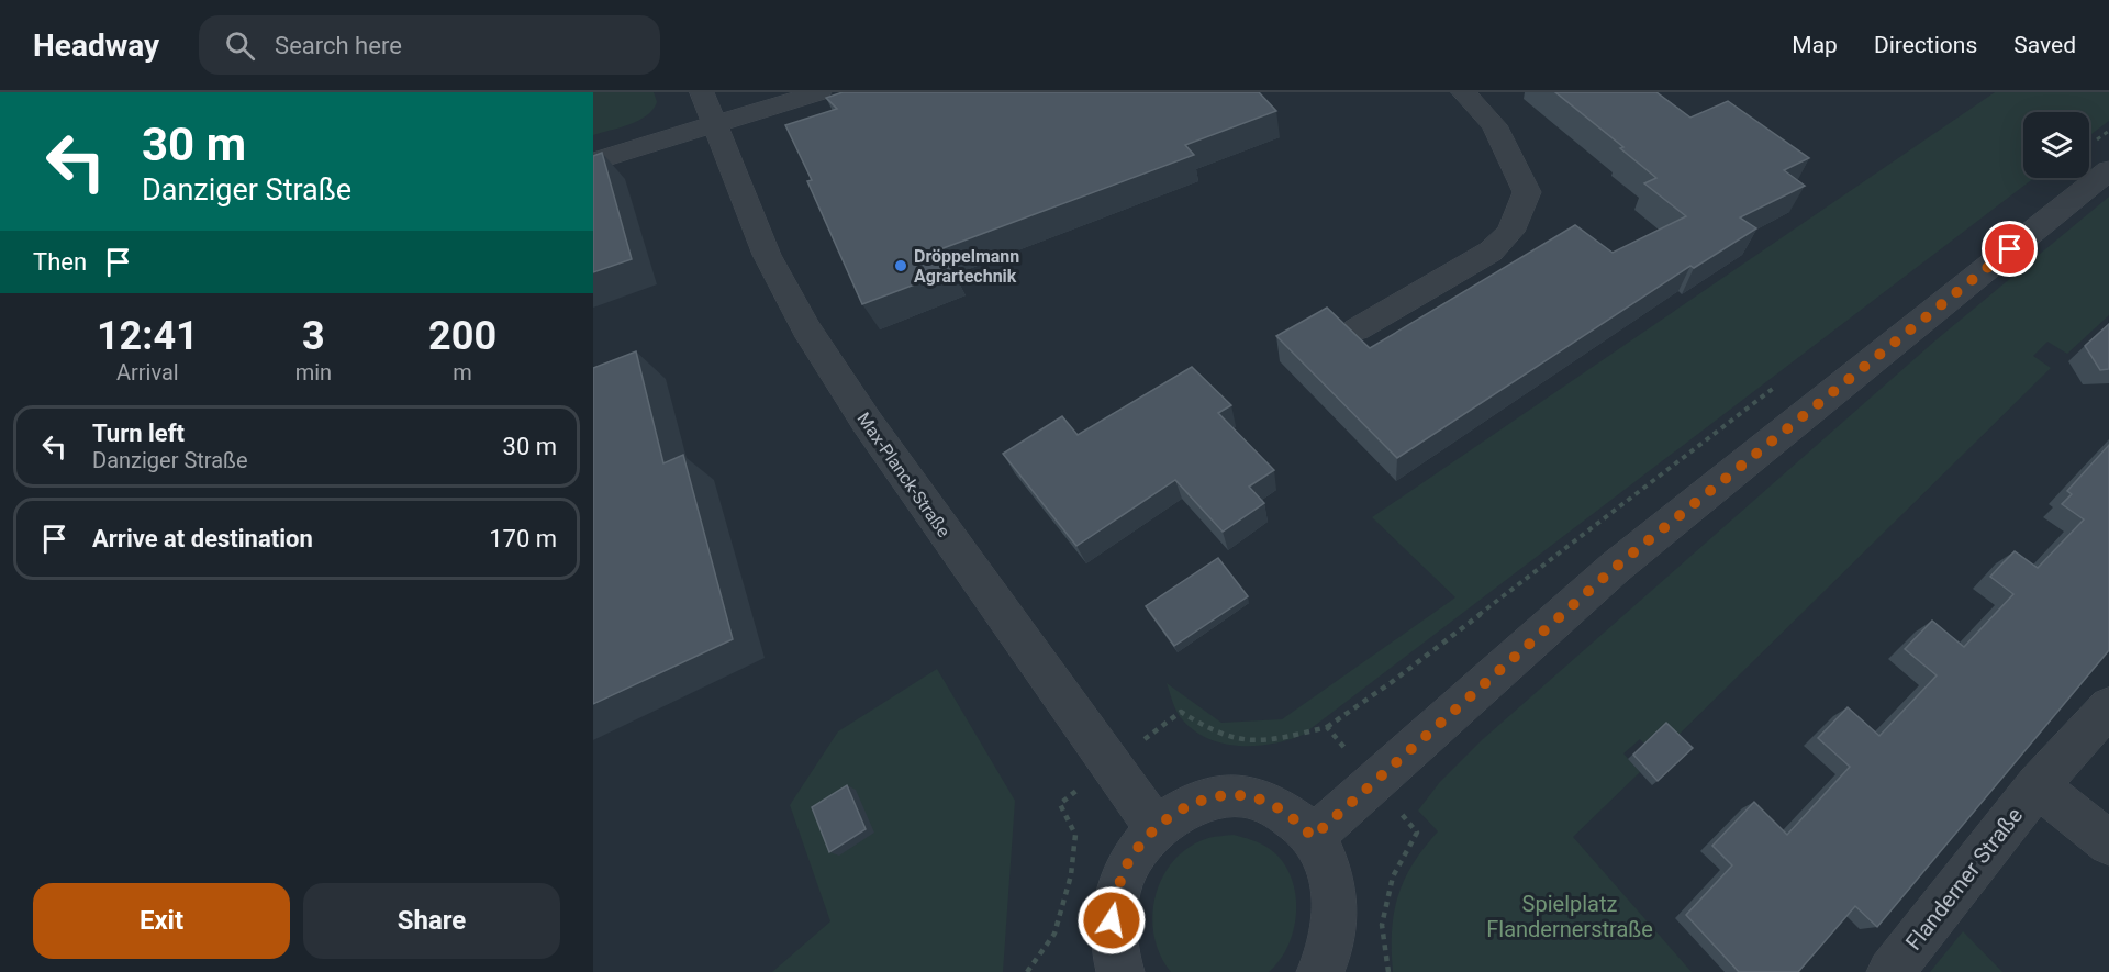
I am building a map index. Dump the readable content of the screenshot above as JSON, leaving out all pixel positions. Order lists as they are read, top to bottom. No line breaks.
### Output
{"streets":{"street":["Max-Planck-Straße","Flanderner Straße"]},"parks":["Spielplatz Flandernerstraße"],"places":["Dröppelmann Agrartechnik"],"page":{"header":"Headway","search":"Search here","nav":["Map","Directions","Saved"],"turn":["30 m","Danziger Straße"],"then":"Then","eta":["12:41","Arrival","3","min","200","m"],"list":[{"name":"Turn left","note":"Danziger Straße","value":"30 m"},{"name":"Arrive at destination","value":"170 m"}],"buttons":["Exit","Share"]}}
